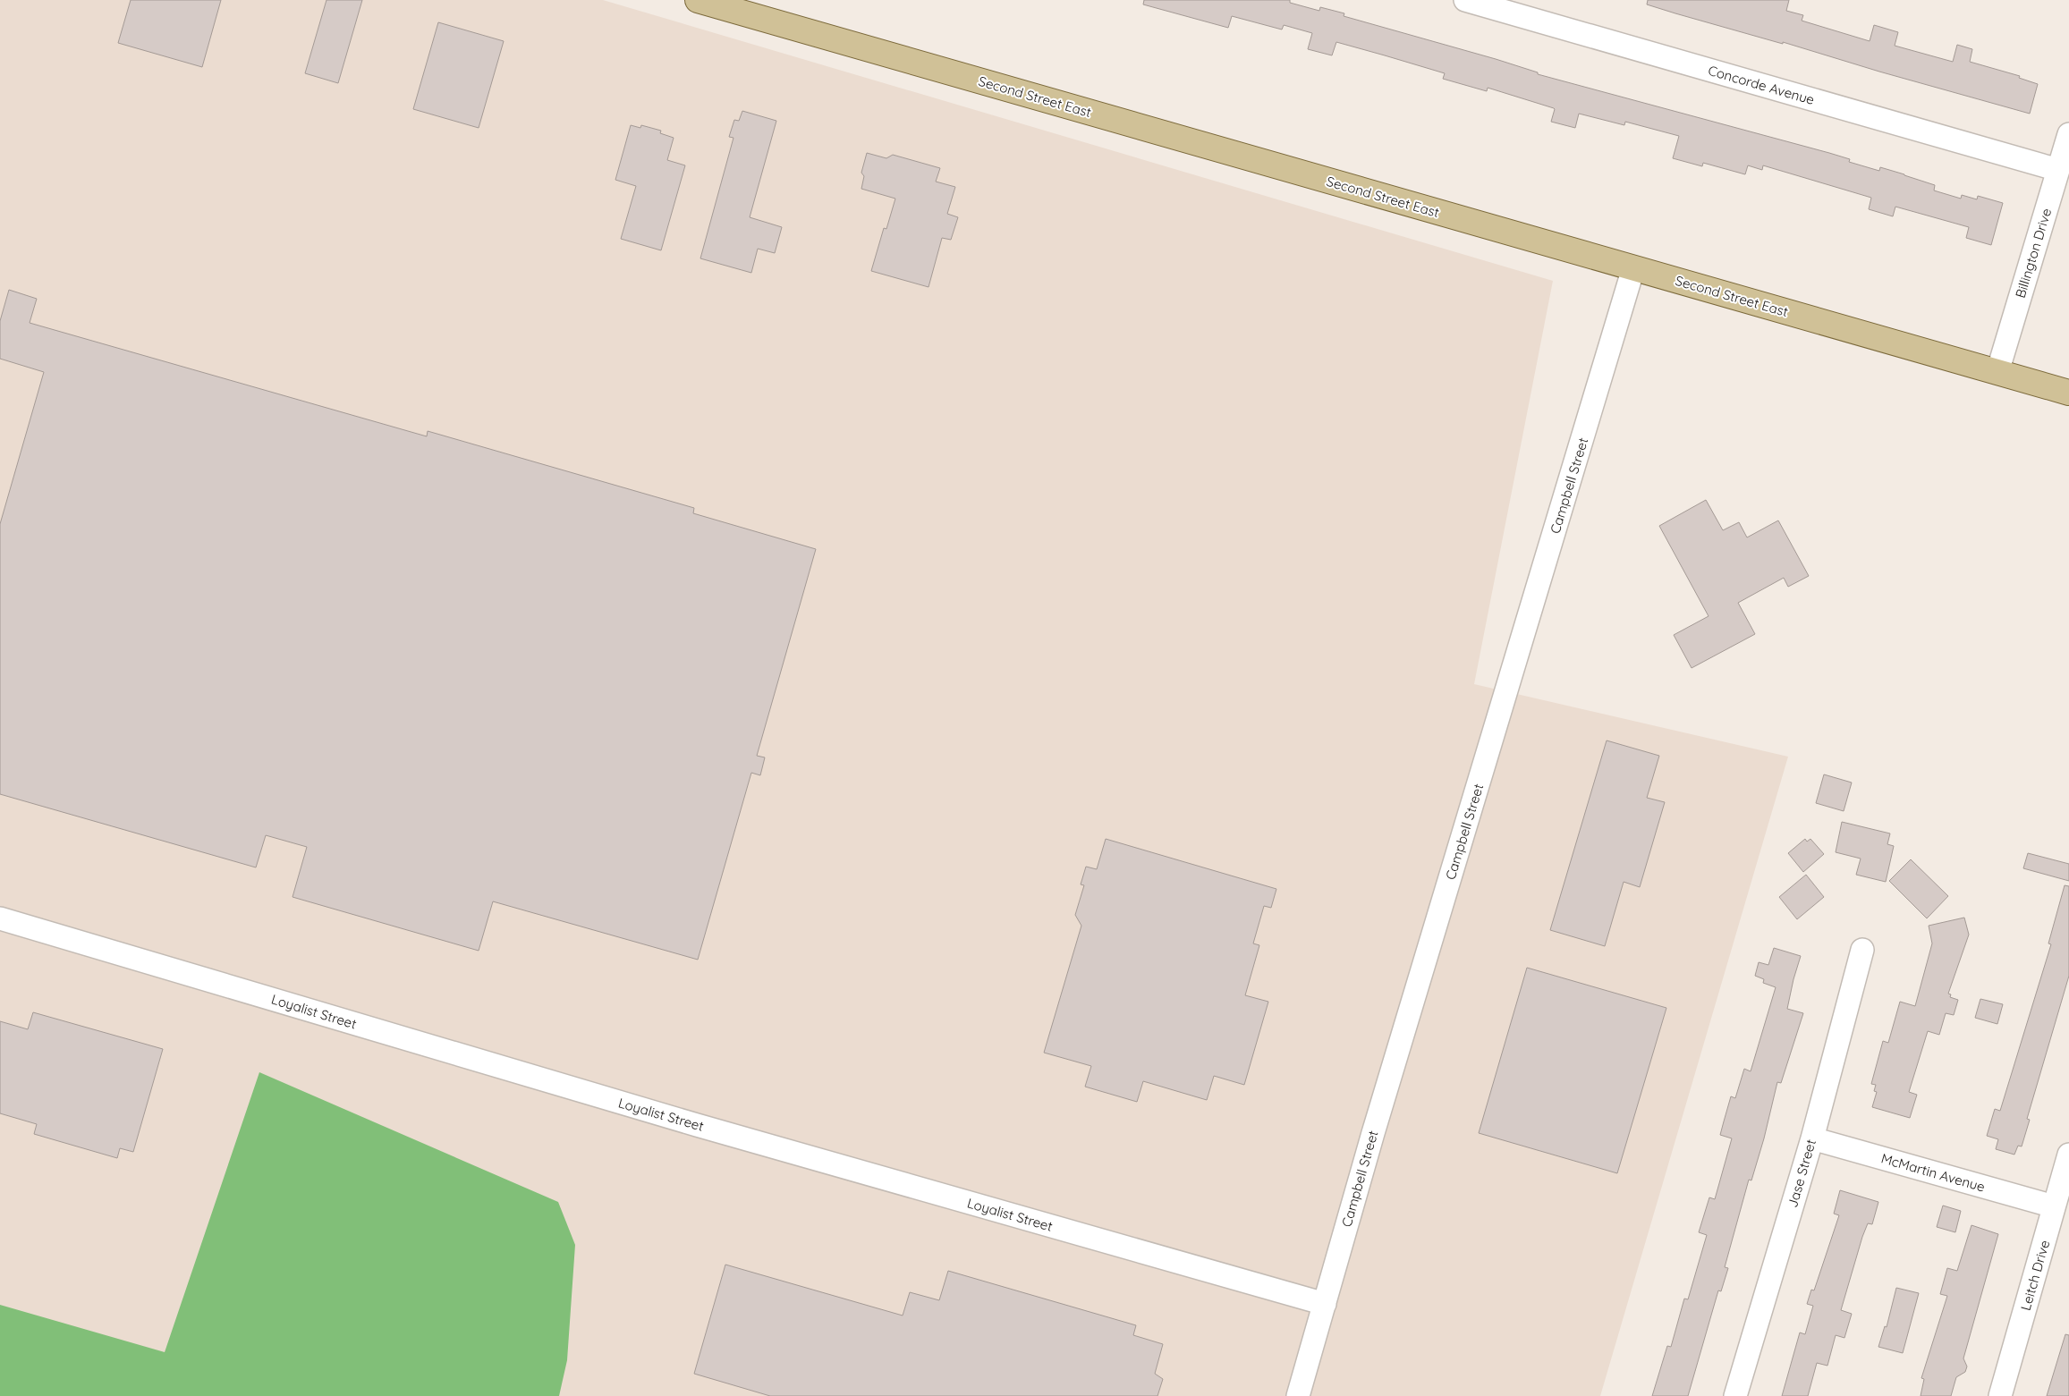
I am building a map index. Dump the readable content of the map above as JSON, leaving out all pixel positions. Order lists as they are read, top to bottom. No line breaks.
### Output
{"streets":{"main road":["Second Street East"],"street":["Concorde Avenue","Billington Drive","Campbell Street","Loyalist Street","McMartin Avenue","Jase Street","Leitch Drive"]},"crossings":[["Concorde Avenue","Billington Drive"],["Second Street East","Billington Drive"],["Second Street East","Campbell Street"],["Campbell Street","Loyalist Street"],["McMartin Avenue","Jase Street"],["McMartin Avenue","Leitch Drive"]]}
